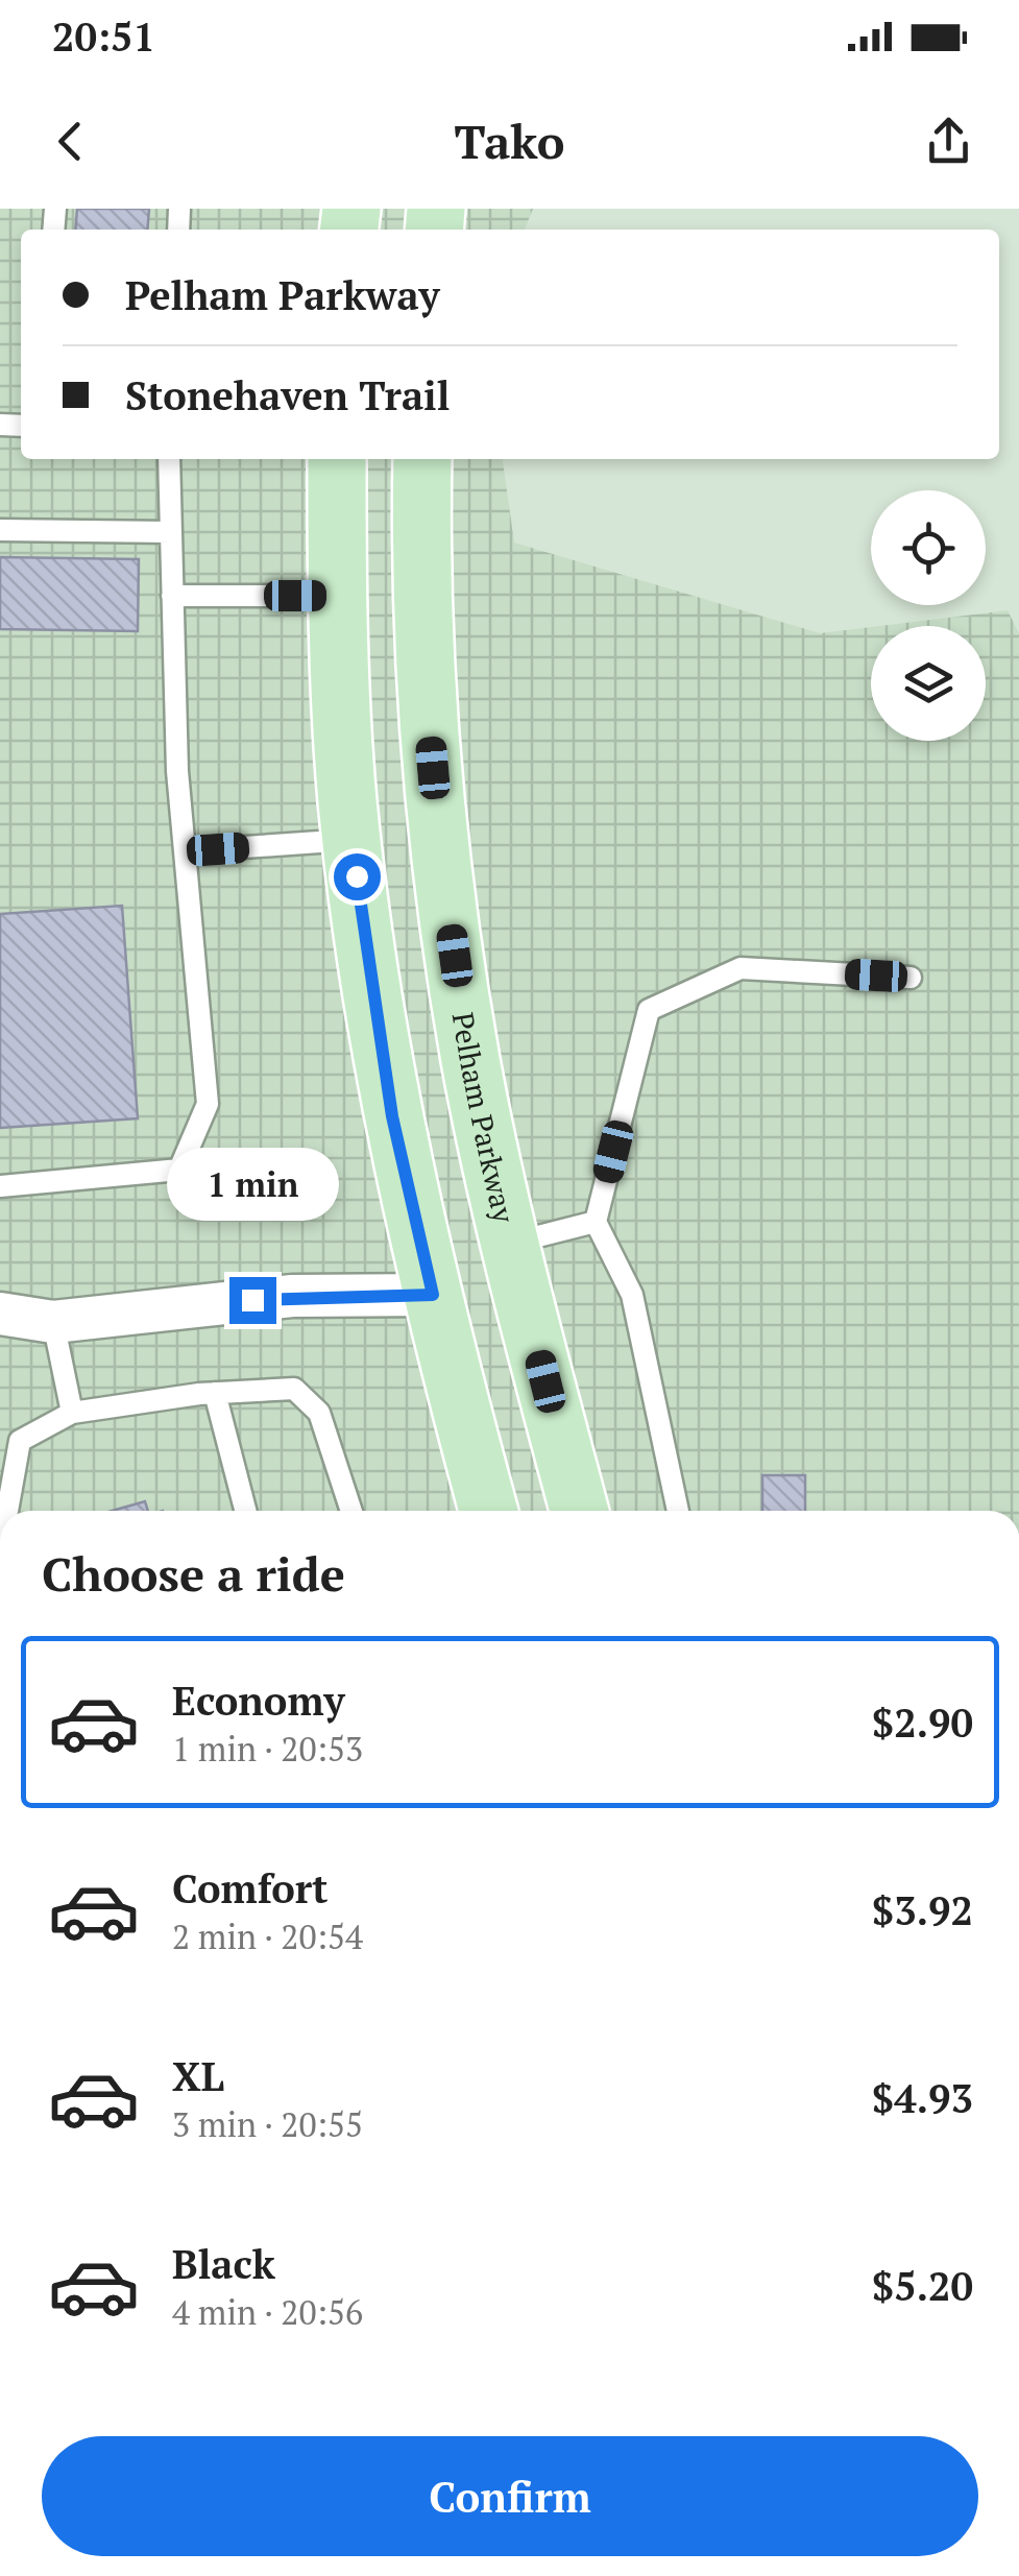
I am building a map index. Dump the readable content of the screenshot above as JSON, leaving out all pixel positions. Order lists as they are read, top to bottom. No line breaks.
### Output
{"streets":{"main road":["Pelham Parkway"]},"page":{"status":"20:51","header":"Tako","banner":["Pelham Parkway","Stonehaven Trail"],"bubble":"1 min","heading":"Choose a ride","list":[{"name":"Economy","note":"1 min · 20:53","value":"$2.90"},{"name":"Comfort","note":"2 min · 20:54","value":"$3.92"},{"name":"XL","note":"3 min · 20:55","value":"$4.93"},{"name":"Black","note":"4 min · 20:56","value":"$5.20"}],"buttons":"Confirm"}}
